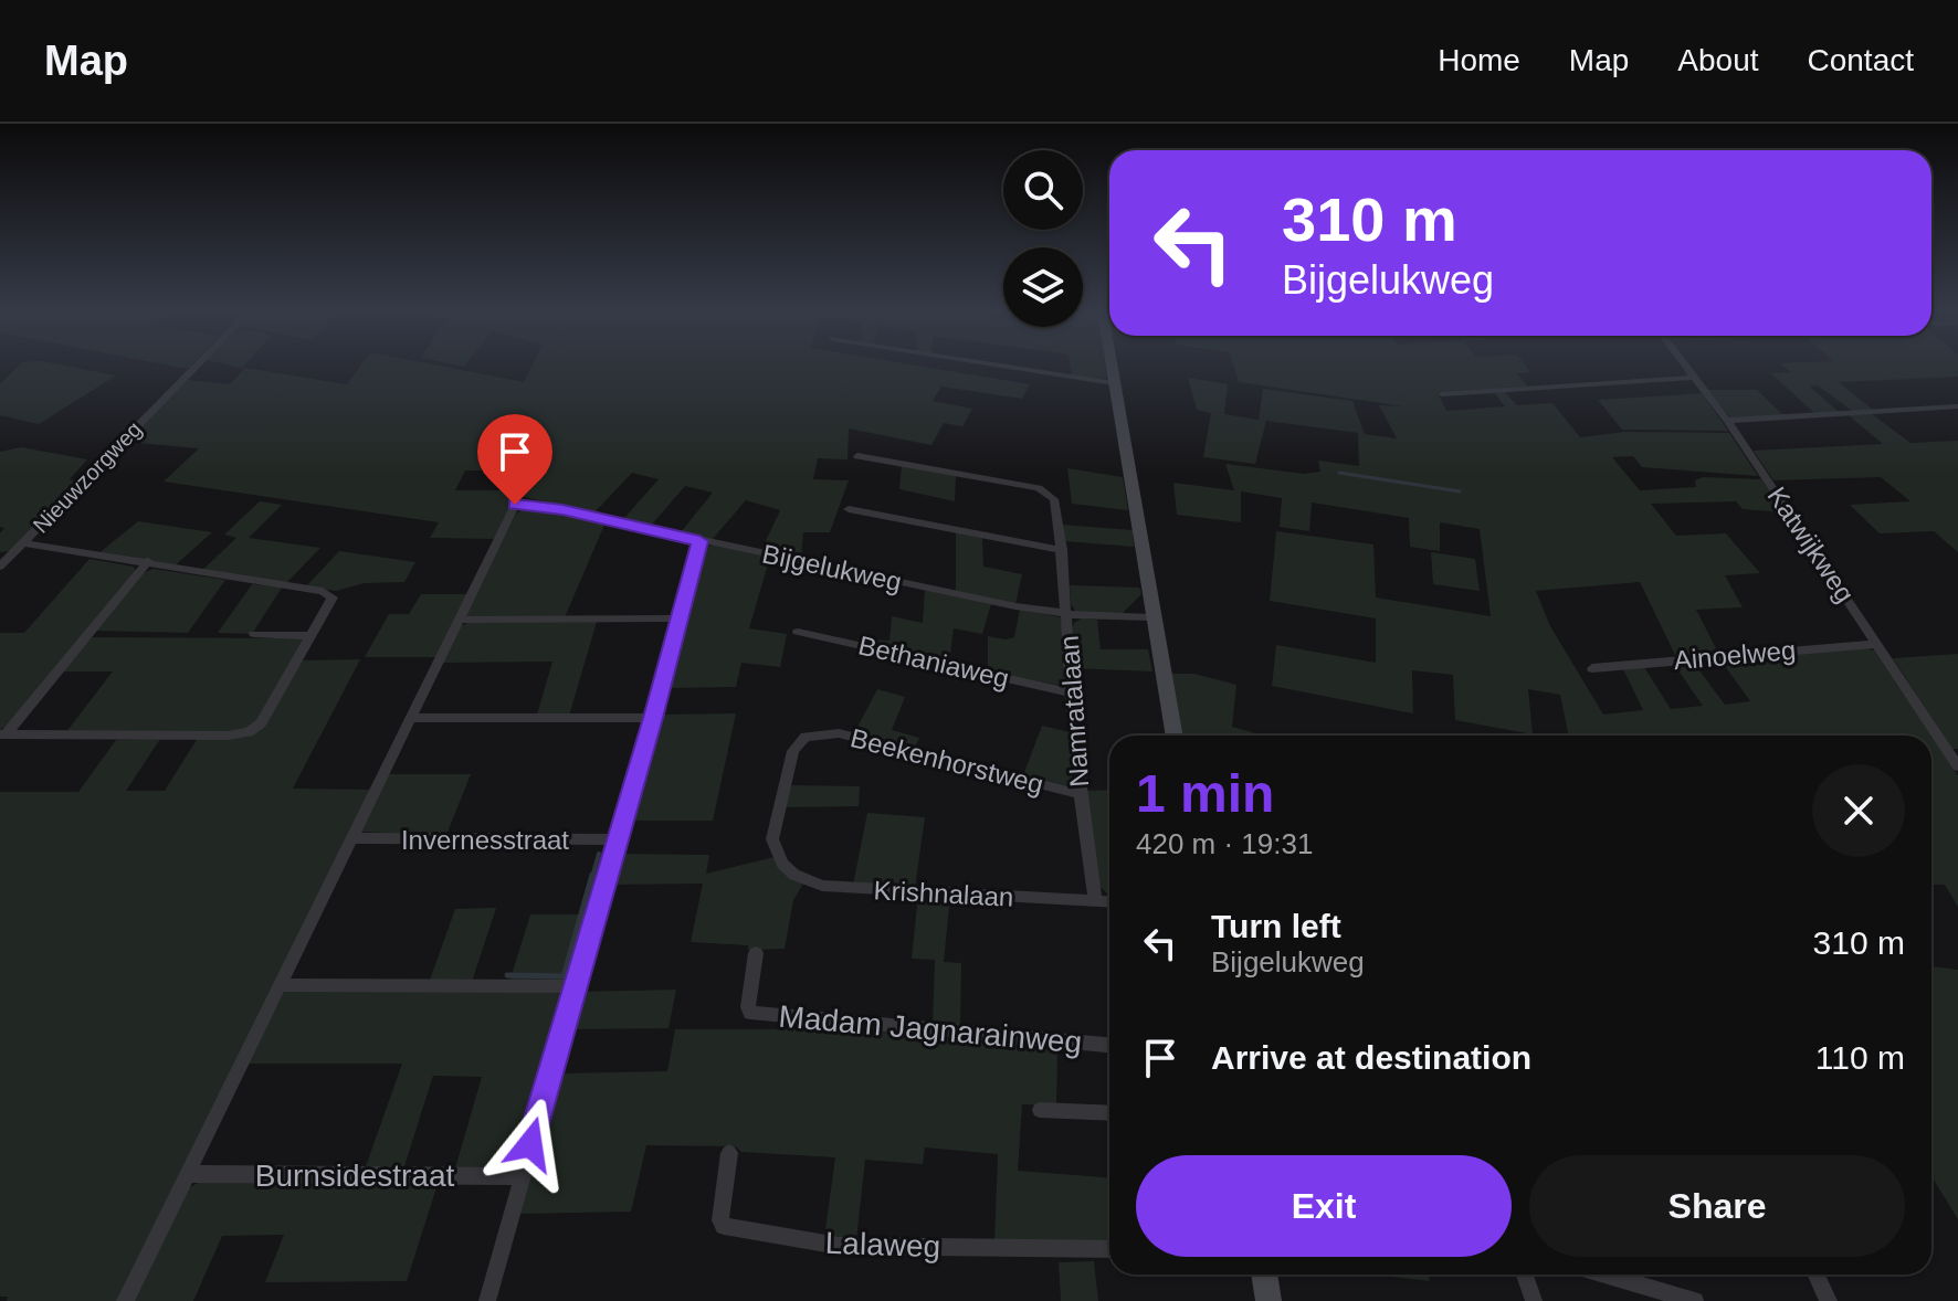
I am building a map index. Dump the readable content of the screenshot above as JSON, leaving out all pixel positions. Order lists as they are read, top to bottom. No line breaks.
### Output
{"streets":{"street":["Nieuwzorgweg","Katwijkweg","Bijgelukweg","Ainoelweg","Bethaniaweg","Namratalaan","Beekenhorstweg","Invernesstraat","Krishnalaan","Madam Jagnarainweg","Burnsidestraat","Lalaweg"]},"crossings":[["Katwijkweg","Ainoelweg"],["Bijgelukweg","Namratalaan"],["Bethaniaweg","Namratalaan"],["Namratalaan","Beekenhorstweg"],["Namratalaan","Krishnalaan"],["Beekenhorstweg","Krishnalaan"]],"page":{"header":"Map","nav":["Home","Map","About","Contact"],"turn":["310 m","Bijgelukweg"],"heading":["1 min","420 m · 19:31"],"list":[{"name":"Turn left","note":"Bijgelukweg","value":"310 m"},{"name":"Arrive at destination","value":"110 m"}],"buttons":["Exit","Share"]}}
